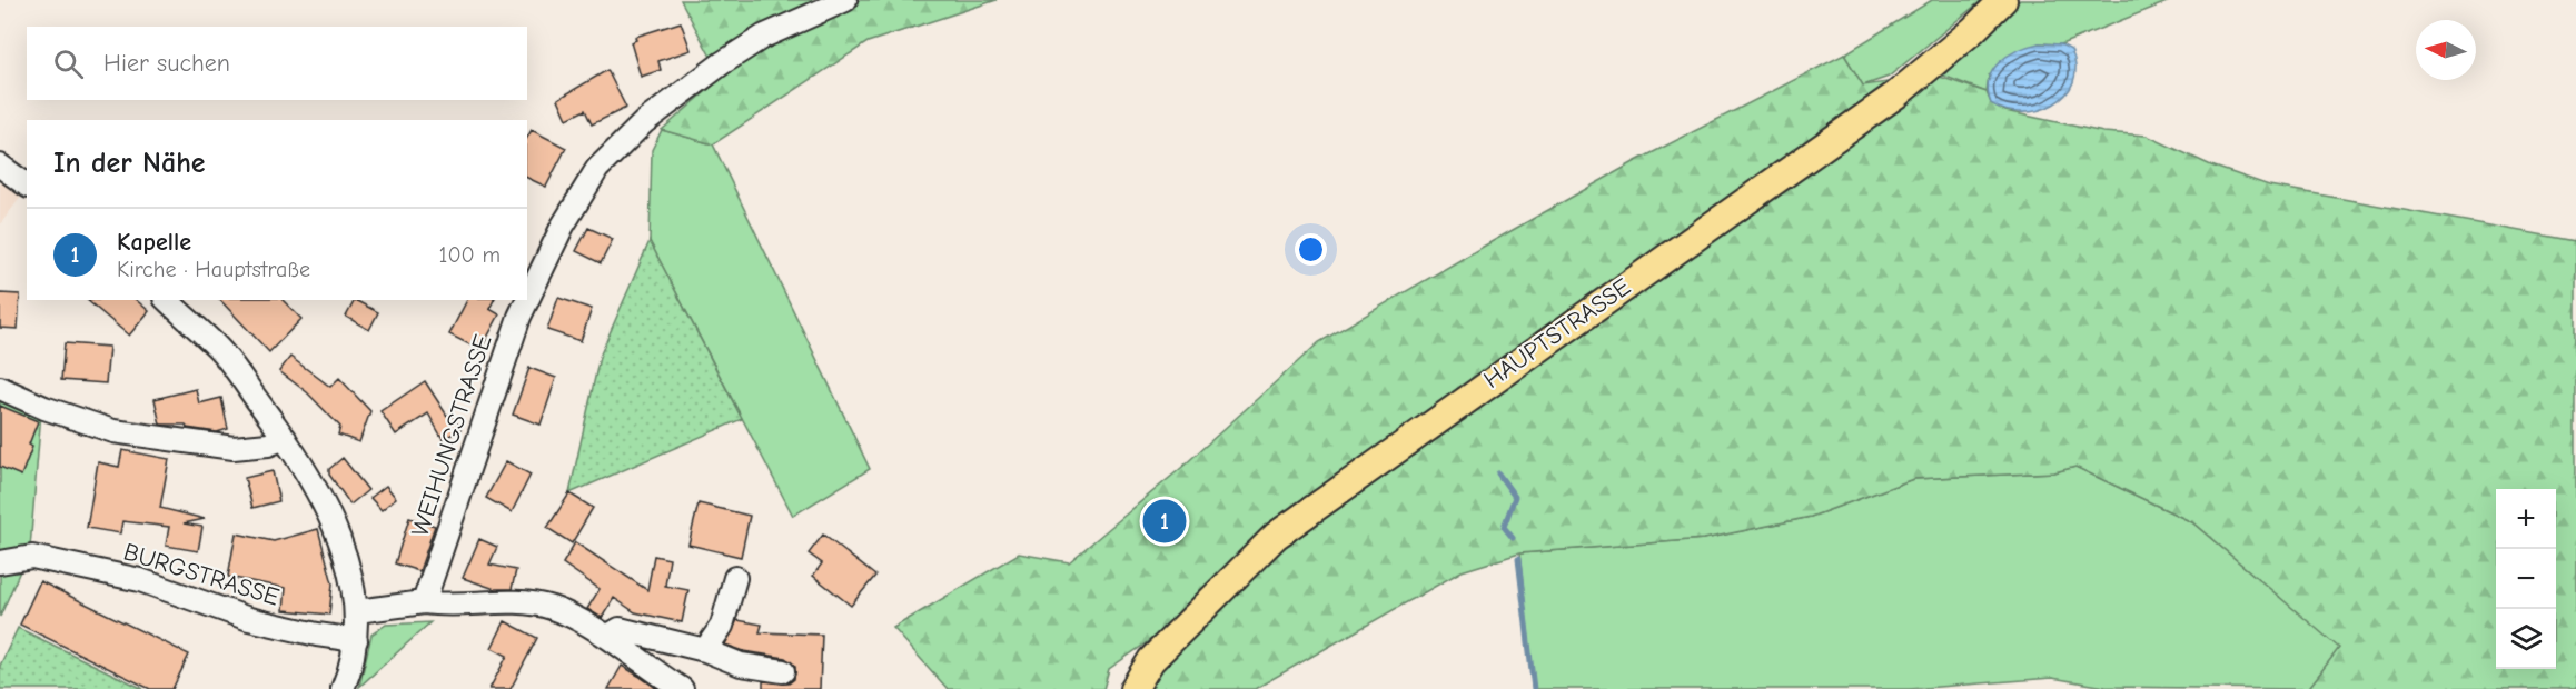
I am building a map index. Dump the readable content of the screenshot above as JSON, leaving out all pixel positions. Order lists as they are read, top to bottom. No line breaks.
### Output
{"streets":{"main road":["HAUPTSTRASSE"],"street":["WEIHUNGSTRASSE","BURGSTRASSE"]},"north":"left","page":{"search":"Hier suchen","heading":"In der Nähe","list":[{"mark":"1","name":"Kapelle","note":"Kirche · Hauptstraße","value":"100 m"}],"map_buttons":["+","−"],"pins":"1"}}
